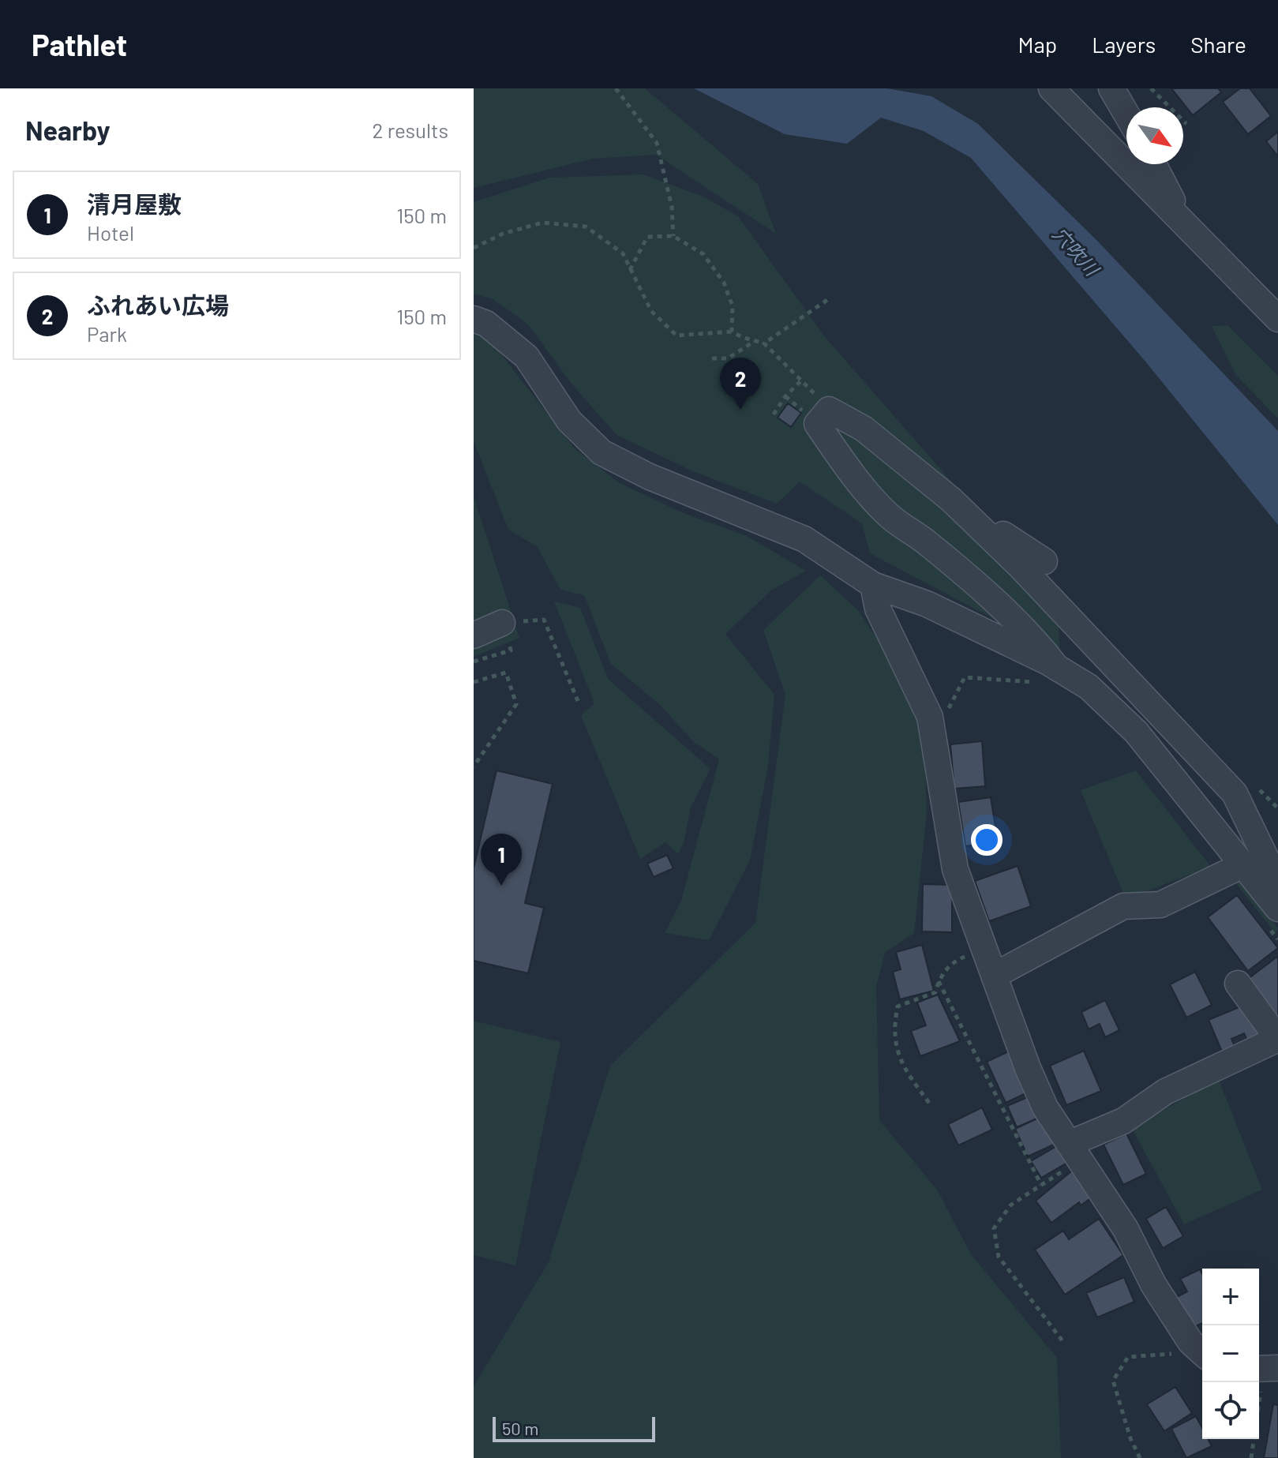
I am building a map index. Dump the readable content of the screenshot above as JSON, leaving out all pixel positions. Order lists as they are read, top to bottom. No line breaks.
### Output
{"water":["穴吹川"],"scale_bar":"50 m","north":"bottom right","page":{"header":"Pathlet","nav":["Map","Layers","Share"],"heading":["Nearby","2 results"],"list":[{"mark":"1","name":"清月屋敷","note":"Hotel","value":"150 m"},{"mark":"2","name":"ふれあい広場","note":"Park","value":"150 m"}],"pins":["2","1"],"map_buttons":["+","−"],"scale":"50 m"}}
